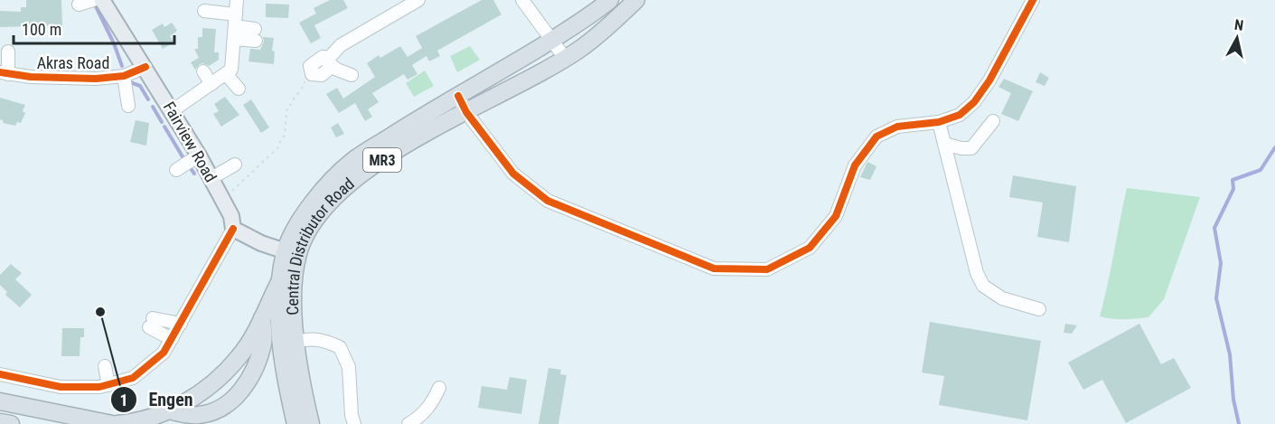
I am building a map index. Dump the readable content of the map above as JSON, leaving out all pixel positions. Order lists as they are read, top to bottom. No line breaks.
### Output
{"streets":{"highway":["MR3","Central Distributor Road"],"main road":["Fairview Road"],"street":["Akras Road"]},"crossings":[["Akras Road","Fairview Road"]],"places":["Engen"],"scale_bar":"100 m","north":"top"}
